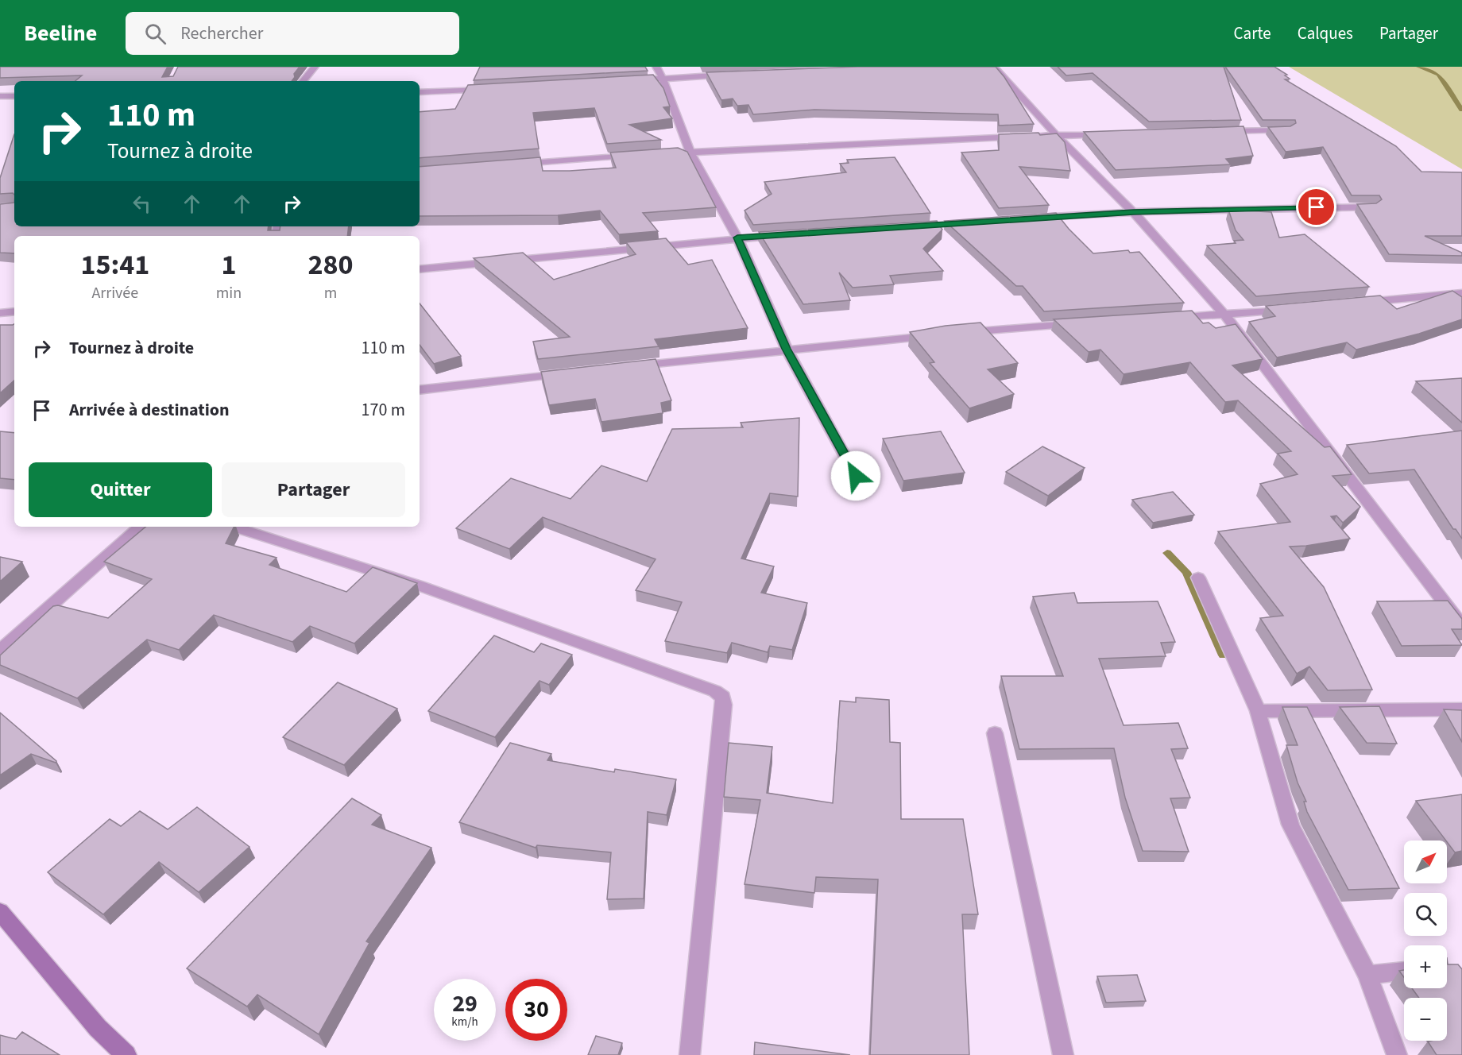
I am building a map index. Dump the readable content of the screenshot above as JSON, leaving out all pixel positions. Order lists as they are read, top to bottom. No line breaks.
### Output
{"north":"top right","page":{"header":"Beeline","search":"Rechercher","nav":["Carte","Calques","Partager"],"turn":["110 m","Tournez à droite"],"eta":["15:41","Arrivée","1","min","280","m"],"list":[{"name":"Tournez à droite","value":"110 m"},{"name":"Arrivée à destination","value":"170 m"}],"buttons":["Quitter","Partager"],"map_buttons":["+","−"],"speed":"29 km/h","limit":"30"}}
